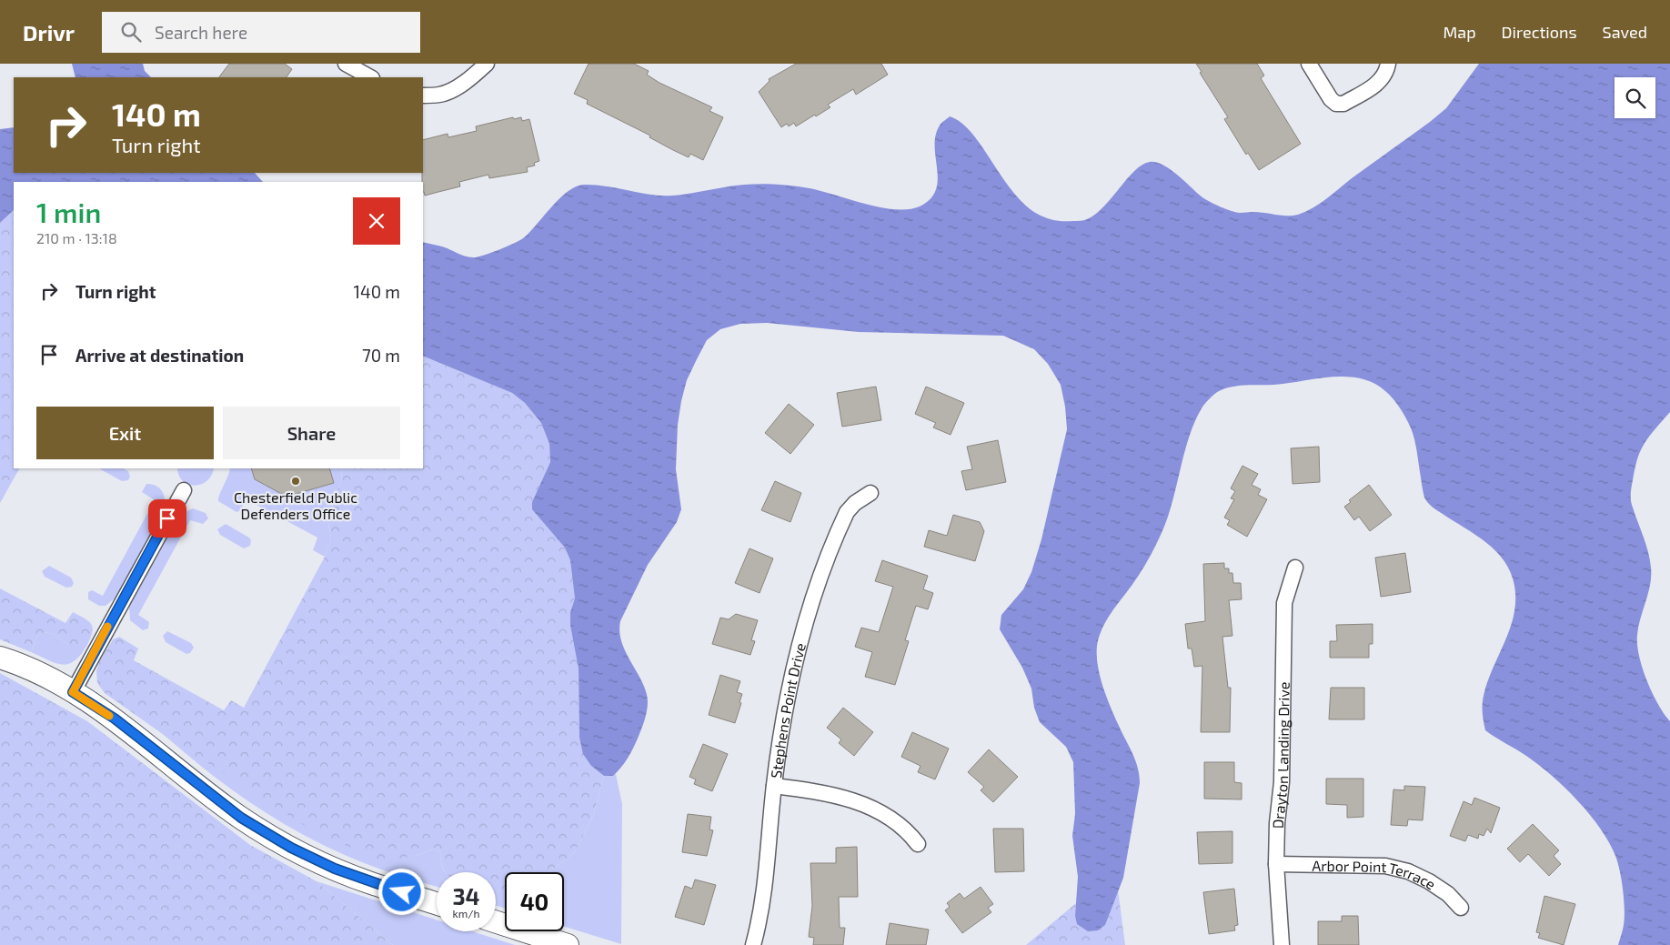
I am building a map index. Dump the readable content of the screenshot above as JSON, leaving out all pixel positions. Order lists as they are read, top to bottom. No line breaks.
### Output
{"streets":{"street":["Stephens Point Drive","Drayton Landing Drive","Arbor Point Terrace"]},"crossings":[["Drayton Landing Drive","Arbor Point Terrace"]],"places":["Chesterfield Public Defenders Office"],"page":{"header":"Drivr","search":"Search here","nav":["Map","Directions","Saved"],"turn":["140 m","Turn right"],"heading":["1 min","210 m · 13:18"],"list":[{"name":"Turn right","value":"140 m"},{"name":"Arrive at destination","value":"70 m"}],"buttons":["Exit","Share"],"speed":"34 km/h","limit":"40"}}
